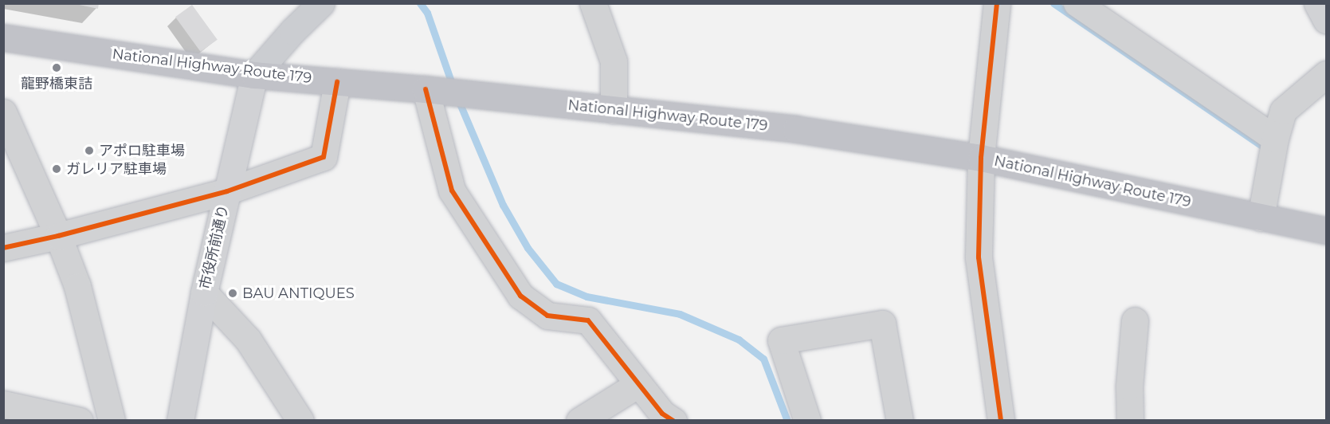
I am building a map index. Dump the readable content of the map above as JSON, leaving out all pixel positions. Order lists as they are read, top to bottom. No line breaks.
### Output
{"streets":{"highway":["National Highway Route 179"],"street":["市役所前通り"]},"crossings":[["National Highway Route 179","市役所前通り"]],"places":["龍野橋東詰","アポロ駐車場","ガレリア駐車場","BAU ANTIQUES"]}
